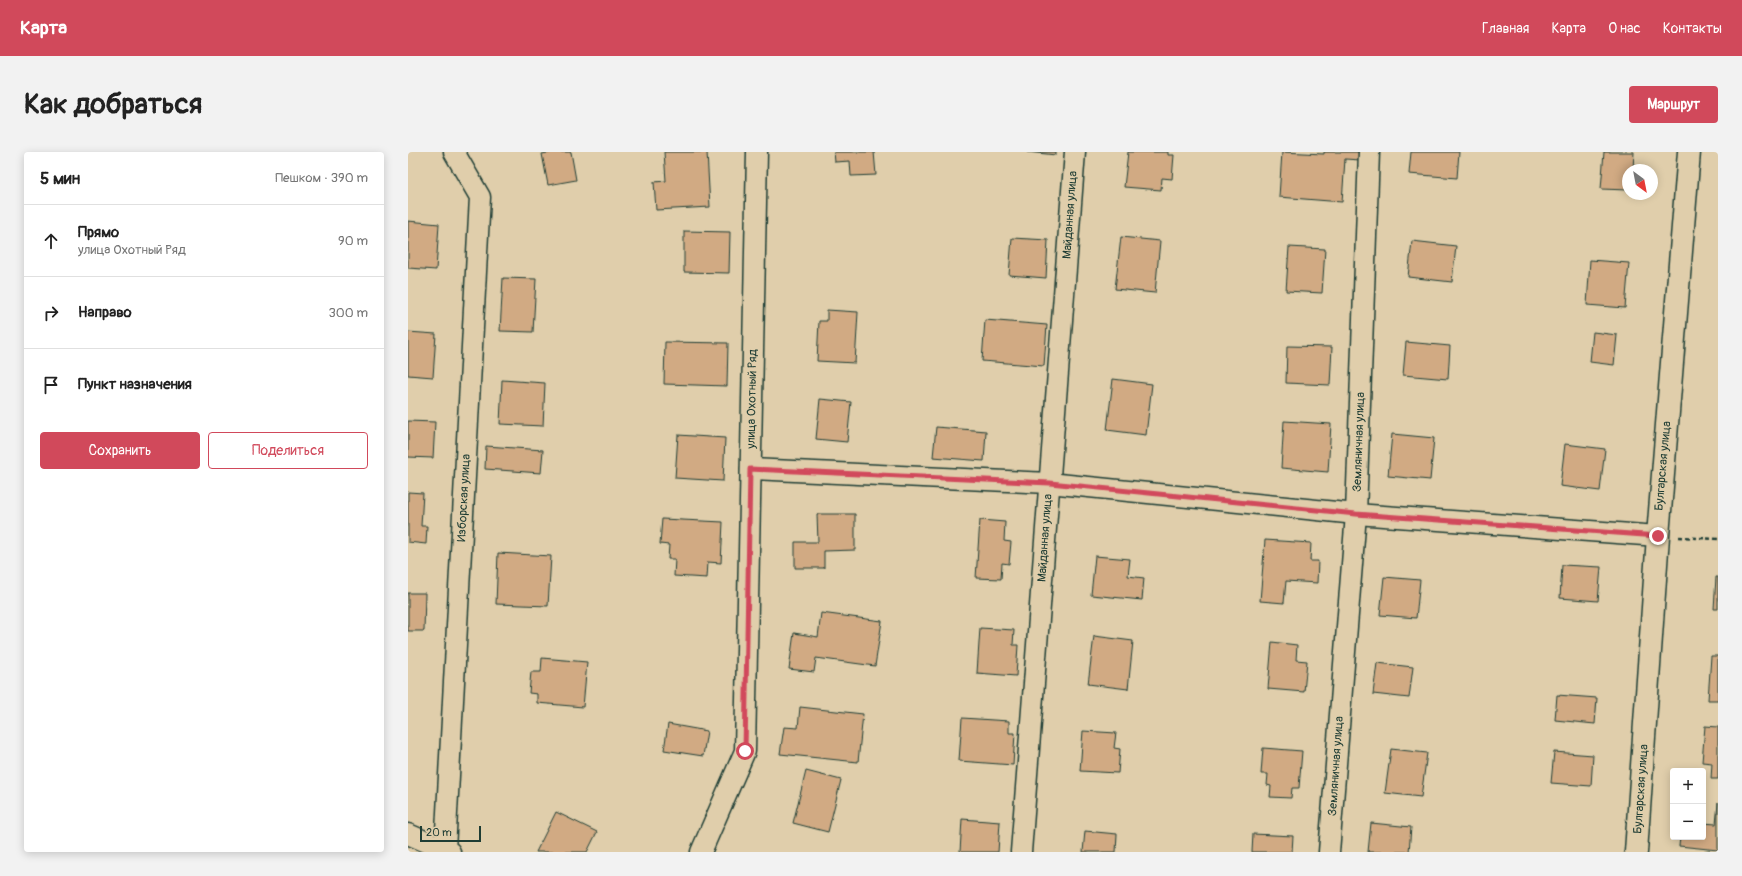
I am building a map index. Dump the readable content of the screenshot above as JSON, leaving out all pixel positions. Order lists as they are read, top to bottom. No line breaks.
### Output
{"streets":{"street":["Майданная улица","улица Охотный Ряд","Земляничная улица","Булгарская улица","Изборская улица"]},"scale_bar":"20 m","north":"bottom right","page":{"header":"Карта","nav":["Главная","Карта","О нас","Контакты"],"buttons":["Маршрут",["Сохранить","Поделиться"]],"title":"Как добраться","heading":["5 мин","Пешком · 390 m"],"list":[["Прямо","улица Охотный Ряд","90 m"],["Направо","300 m"],"Пункт назначения"],"map_buttons":["+","−"],"scale":"20 m"}}
